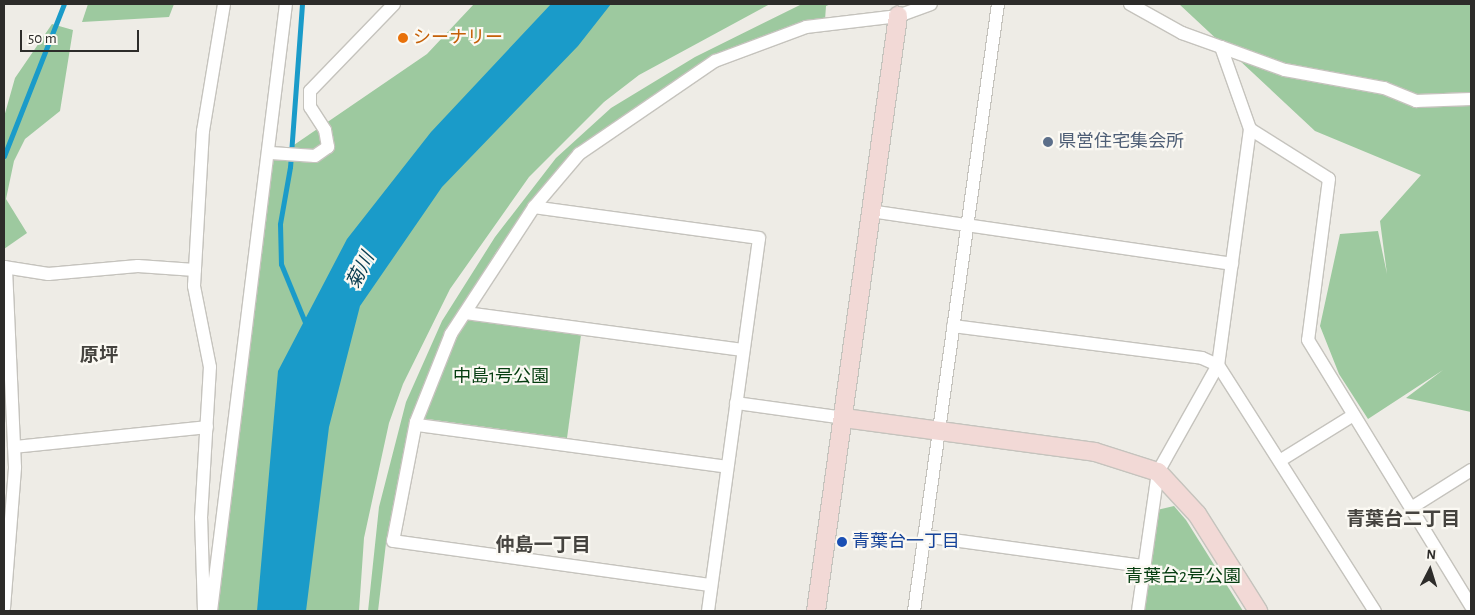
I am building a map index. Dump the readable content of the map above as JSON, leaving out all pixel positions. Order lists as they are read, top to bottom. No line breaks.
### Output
{"districts":["原坪","青葉台二丁目","仲島一丁目"],"water":["菊川"],"parks":["中島1号公園","青葉台2号公園"],"places":["シーナリー","県営住宅集会所","青葉台一丁目"],"scale_bar":"50 m","north":"top"}
